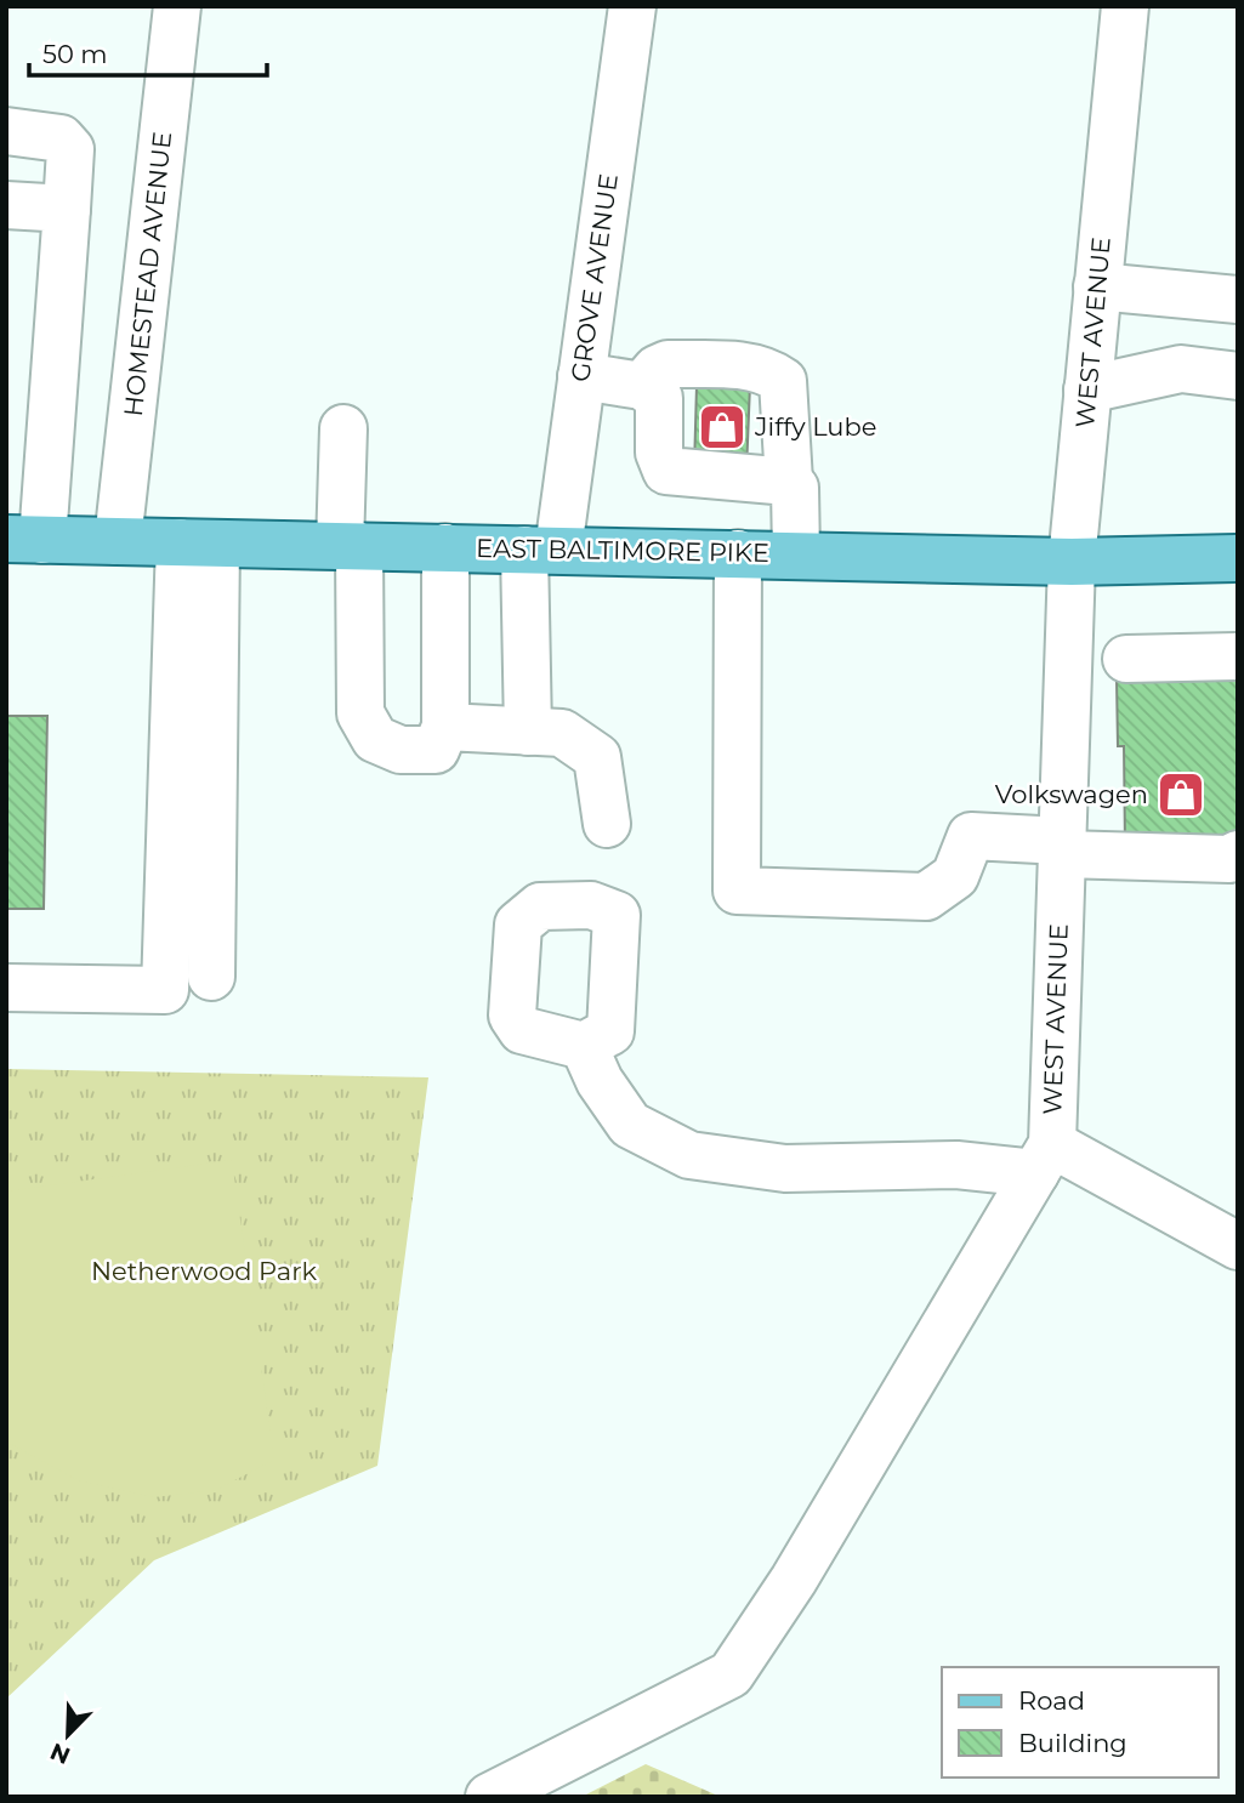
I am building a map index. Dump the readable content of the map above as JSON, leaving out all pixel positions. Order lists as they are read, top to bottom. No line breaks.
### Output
{"streets":{"main road":["EAST BALTIMORE PIKE"],"street":["HOMESTEAD AVENUE","GROVE AVENUE","WEST AVENUE"]},"crossings":[["HOMESTEAD AVENUE","EAST BALTIMORE PIKE"],["GROVE AVENUE","EAST BALTIMORE PIKE"],["WEST AVENUE","EAST BALTIMORE PIKE"]],"parks":["Netherwood Park"],"places":{"shop":["Jiffy Lube","Volkswagen"]},"legend":["Road","Building"],"scale_bar":"50 m","north":"bottom left"}
